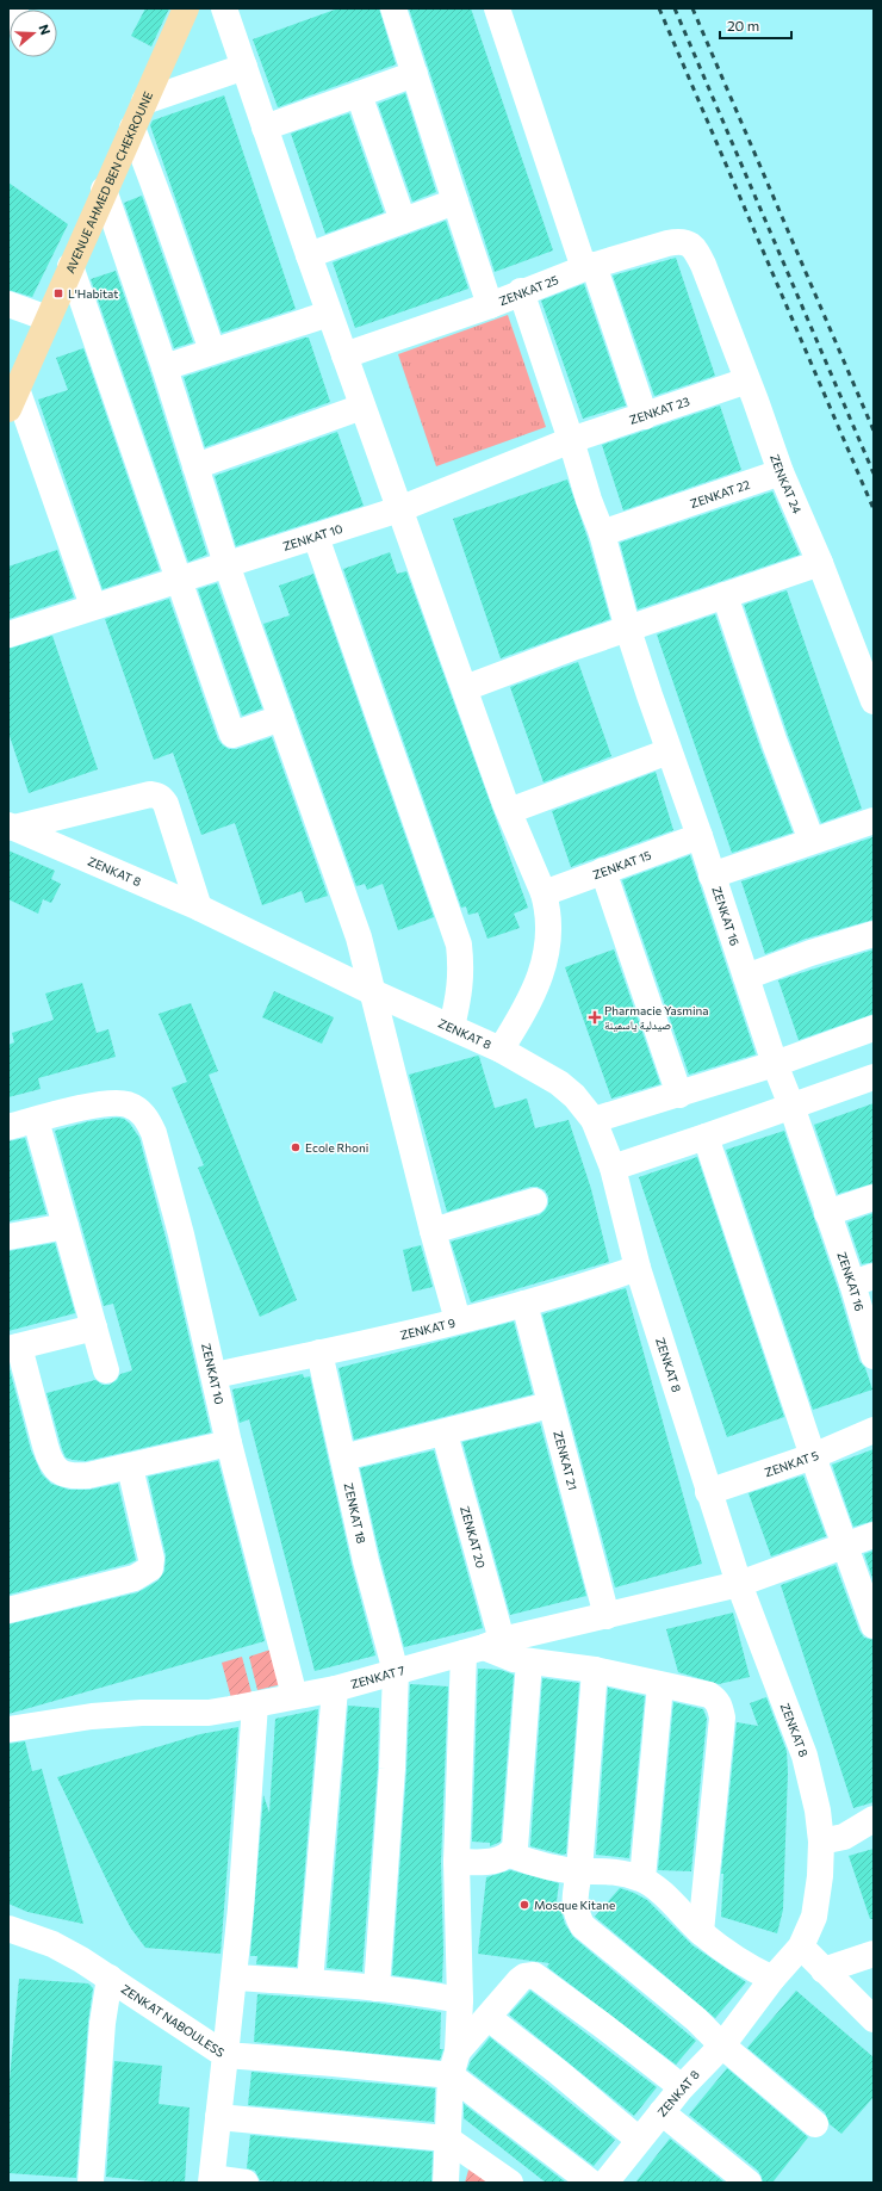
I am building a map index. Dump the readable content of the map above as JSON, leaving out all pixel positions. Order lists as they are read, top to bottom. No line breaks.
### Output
{"streets":{"main road":["AVENUE AHMED BEN CHEKROUNE"],"street":["ZENKAT 25","ZENKAT 23","ZENKAT 24","ZENKAT 22","ZENKAT 10","ZENKAT 15","ZENKAT 8","ZENKAT 16","ZENKAT 9","ZENKAT 21","ZENKAT 5","ZENKAT 18","ZENKAT 20","ZENKAT 7","ZENKAT NABOULESS"]},"crossings":[["ZENKAT 25","ZENKAT 24"],["ZENKAT 25","ZENKAT 16"],["ZENKAT 23","ZENKAT 24"],["ZENKAT 23","ZENKAT 10"],["ZENKAT 23","ZENKAT 16"],["ZENKAT 24","ZENKAT 22"],["ZENKAT 22","ZENKAT 16"],["ZENKAT 10","ZENKAT 9"],["ZENKAT 10","ZENKAT 7"],["ZENKAT 15","ZENKAT 16"],["ZENKAT 8","ZENKAT 9"],["ZENKAT 8","ZENKAT 5"],["ZENKAT 8","ZENKAT 7"],["ZENKAT 9","ZENKAT 21"],["ZENKAT 9","ZENKAT 18"],["ZENKAT 21","ZENKAT 7"],["ZENKAT 18","ZENKAT 7"],["ZENKAT 20","ZENKAT 7"]],"places":{"transit":["L'Habitat"],"health":["Pharmacie Yasmina صيدلية ياسمينة"],"other":["Ecole Rhoni","Mosque Kitane"]},"scale_bar":"20 m","north":"right"}
